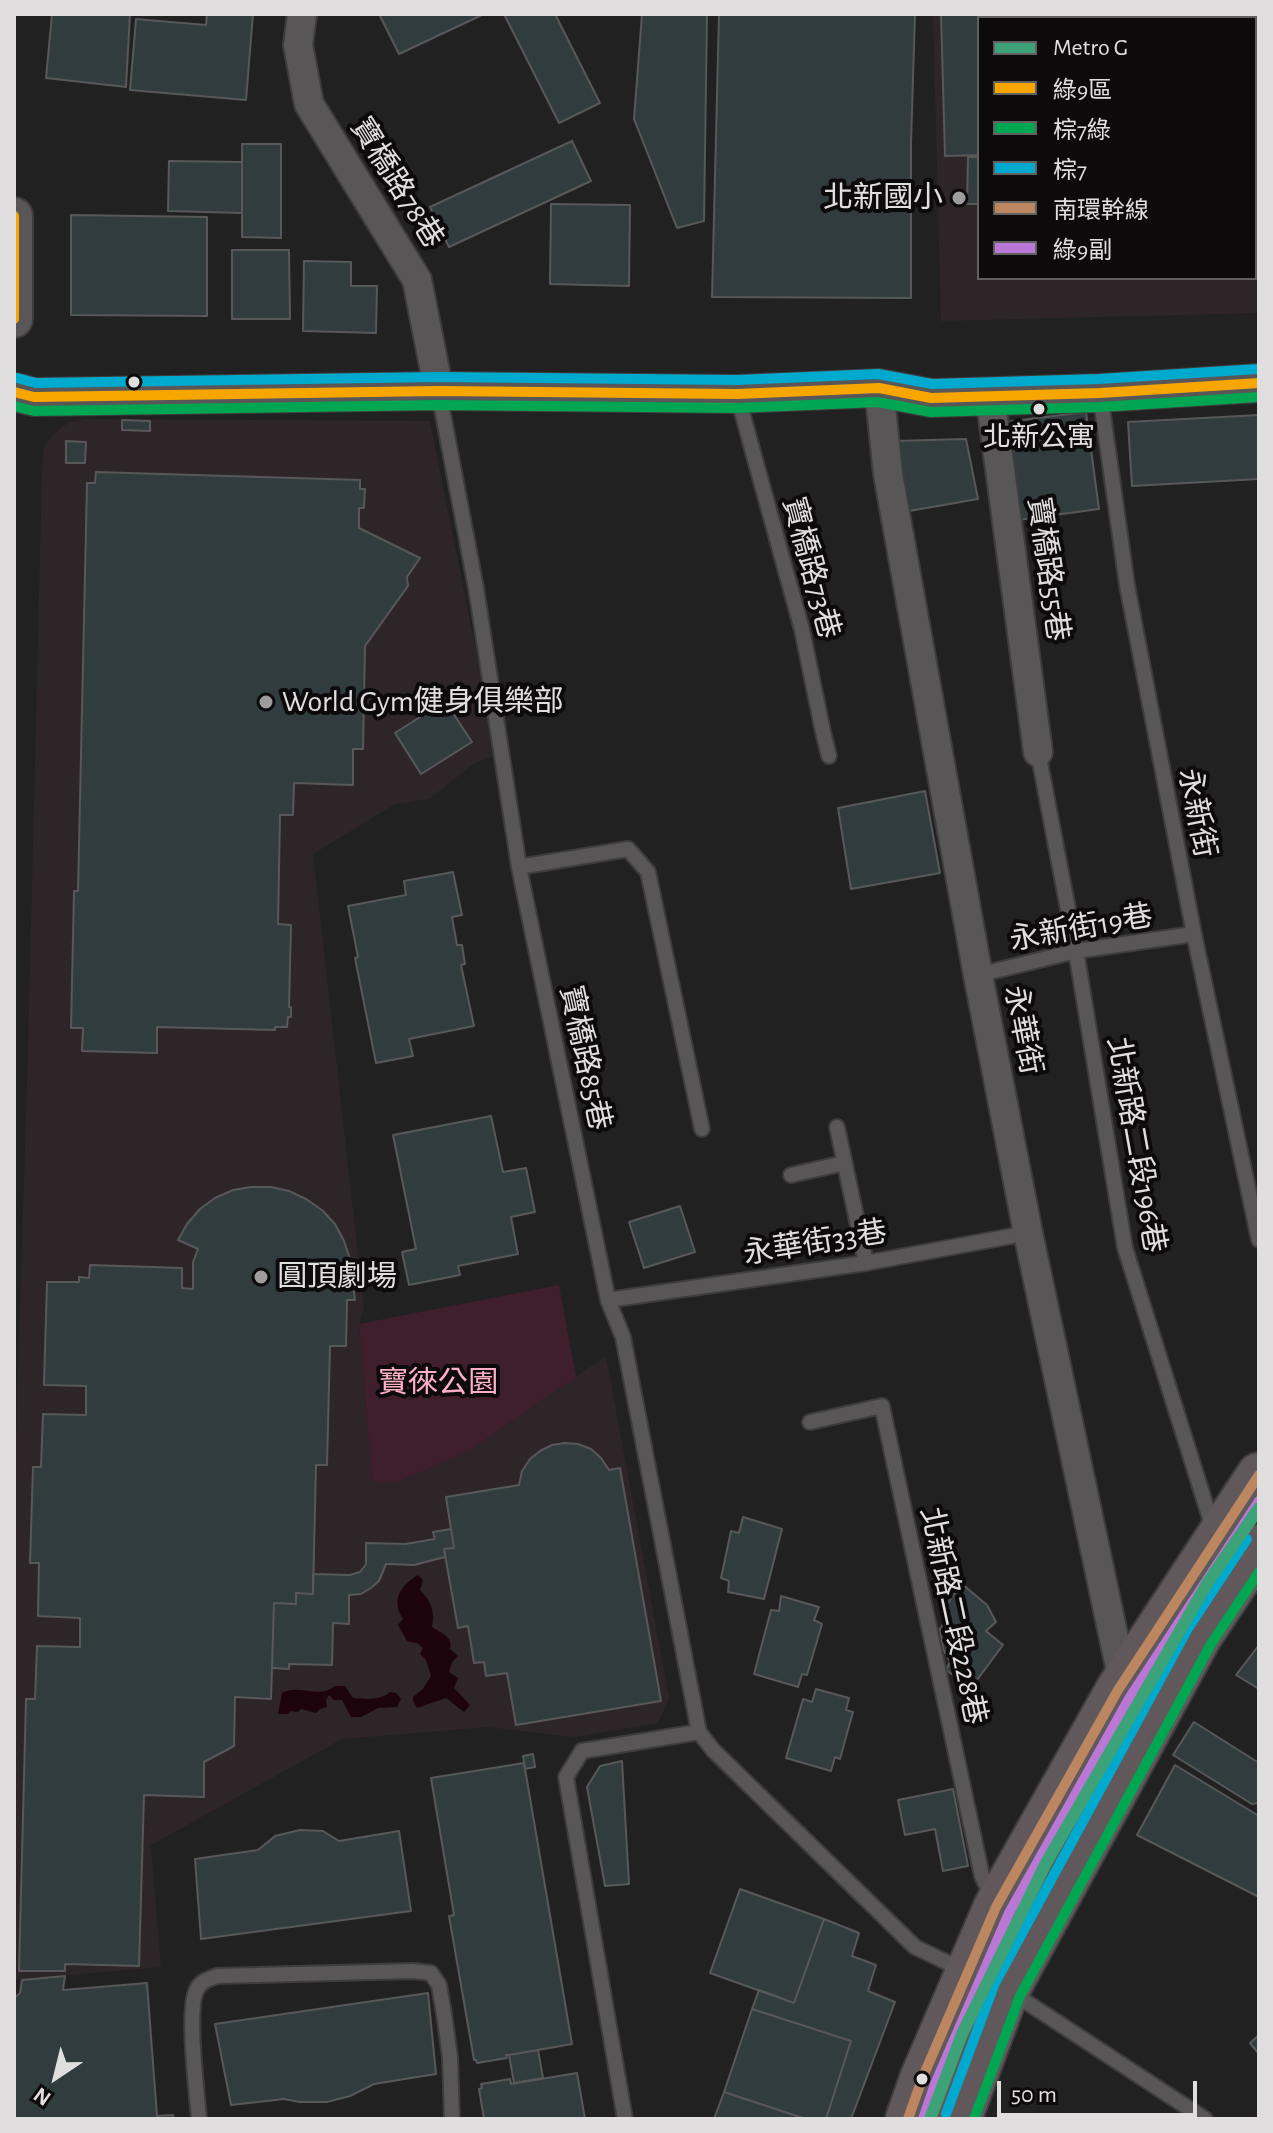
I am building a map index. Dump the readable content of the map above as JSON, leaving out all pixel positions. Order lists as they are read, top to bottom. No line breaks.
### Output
{"streets":{"street":["寶橋路78巷","寶橋路55巷","永華街"],"lane":["寶橋路73巷","永新街","永新街19巷","寶橋路85巷","北新路二段196巷","永華街33巷","北新路二段228巷"]},"crossings":[["寶橋路78巷","寶橋路85巷"],["寶橋路55巷","北新路二段196巷"],["永新街","永新街19巷"],["永新街19巷","永華街"],["永新街19巷","北新路二段196巷"],["永華街","永華街33巷"],["寶橋路85巷","永華街33巷"]],"parks":["寶徠公園"],"places":["北新國小","北新公寓","World Gym健身俱樂部","圓頂劇場"],"lines":["transit line 綠9區","transit line 棕7","transit line 棕7綠","transit line 南環幹線","transit line 綠9副","metro line G"],"legend":["Metro G","綠9區","棕7綠","棕7","南環幹線","綠9副"],"scale_bar":"50 m","north":"bottom left"}
